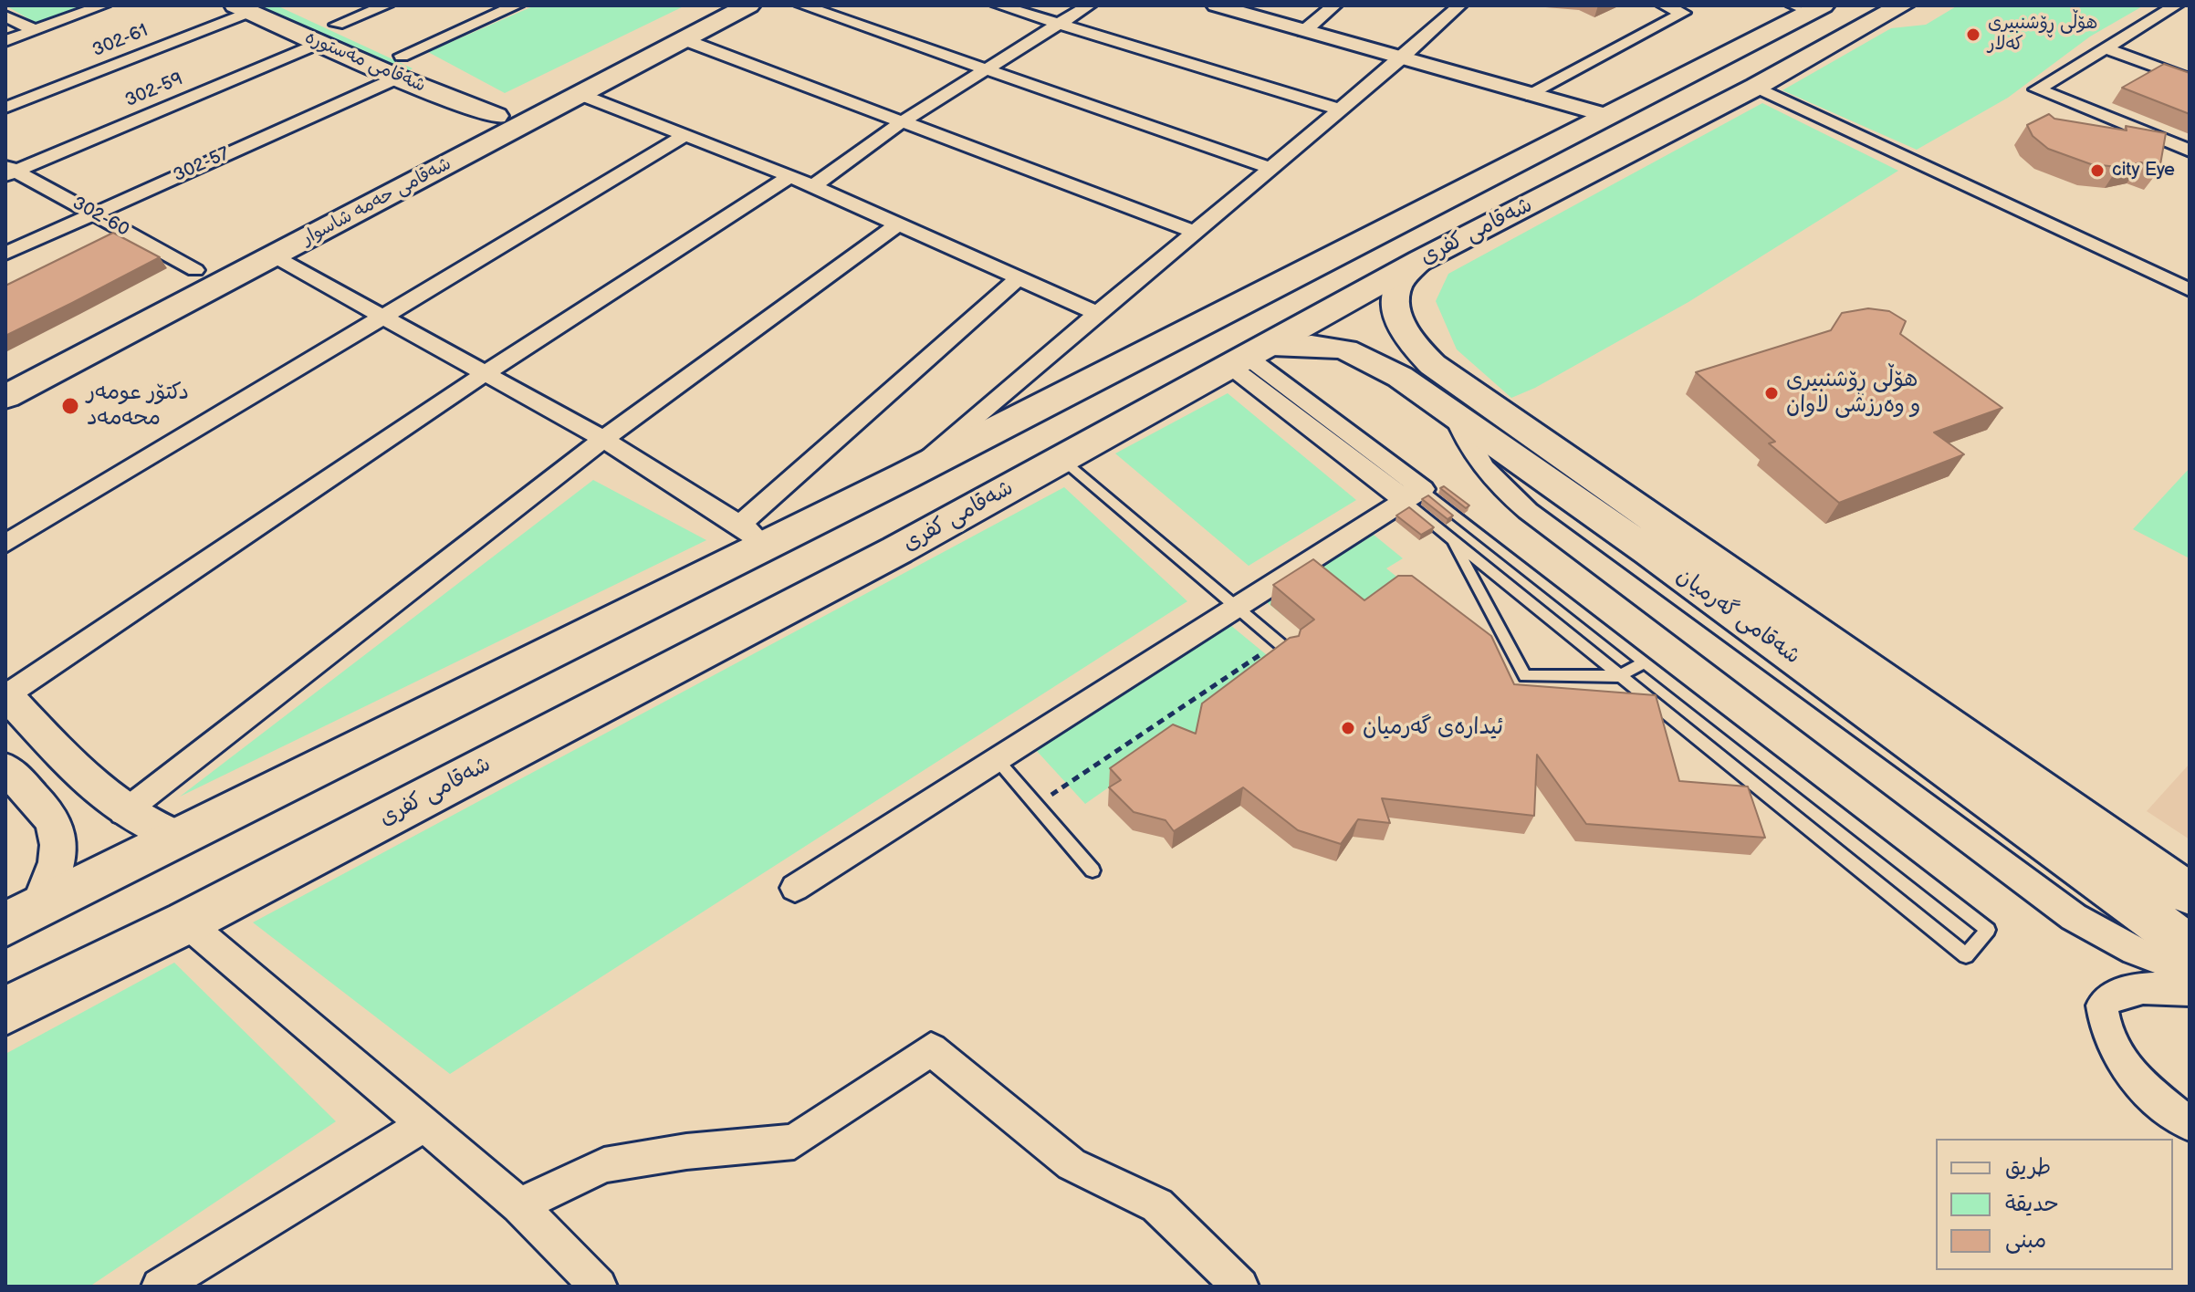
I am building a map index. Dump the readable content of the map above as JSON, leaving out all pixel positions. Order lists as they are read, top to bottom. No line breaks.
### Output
{"streets":{"main road":["شەقامی مەستورە","شەقامی حەمە شاسوار","شەقامی کفری","شەقامی گەرمیان"],"street":["302-61","302-59","302-57","302-60"]},"crossings":[["302-61","شەقامی مەستورە"],["شەقامی مەستورە","302-59"],["شەقامی مەستورە","302-57"],["شەقامی مەستورە","شەقامی حەمە شاسوار"],["302-59","302-60"],["302-57","302-60"],["شەقامی حەمە شاسوار","302-60"],["شەقامی کفری","شەقامی گەرمیان"]],"places":["هۆڵی ڕۆشنبیری کەلار","city Eye","هۆڵی ڕۆشنبیری و وەرزشی لاوان","دکتۆر عومەر محەمەد","ئیدارەی گەرمیان"],"legend":["طريق","حديقة","مبنى"]}
